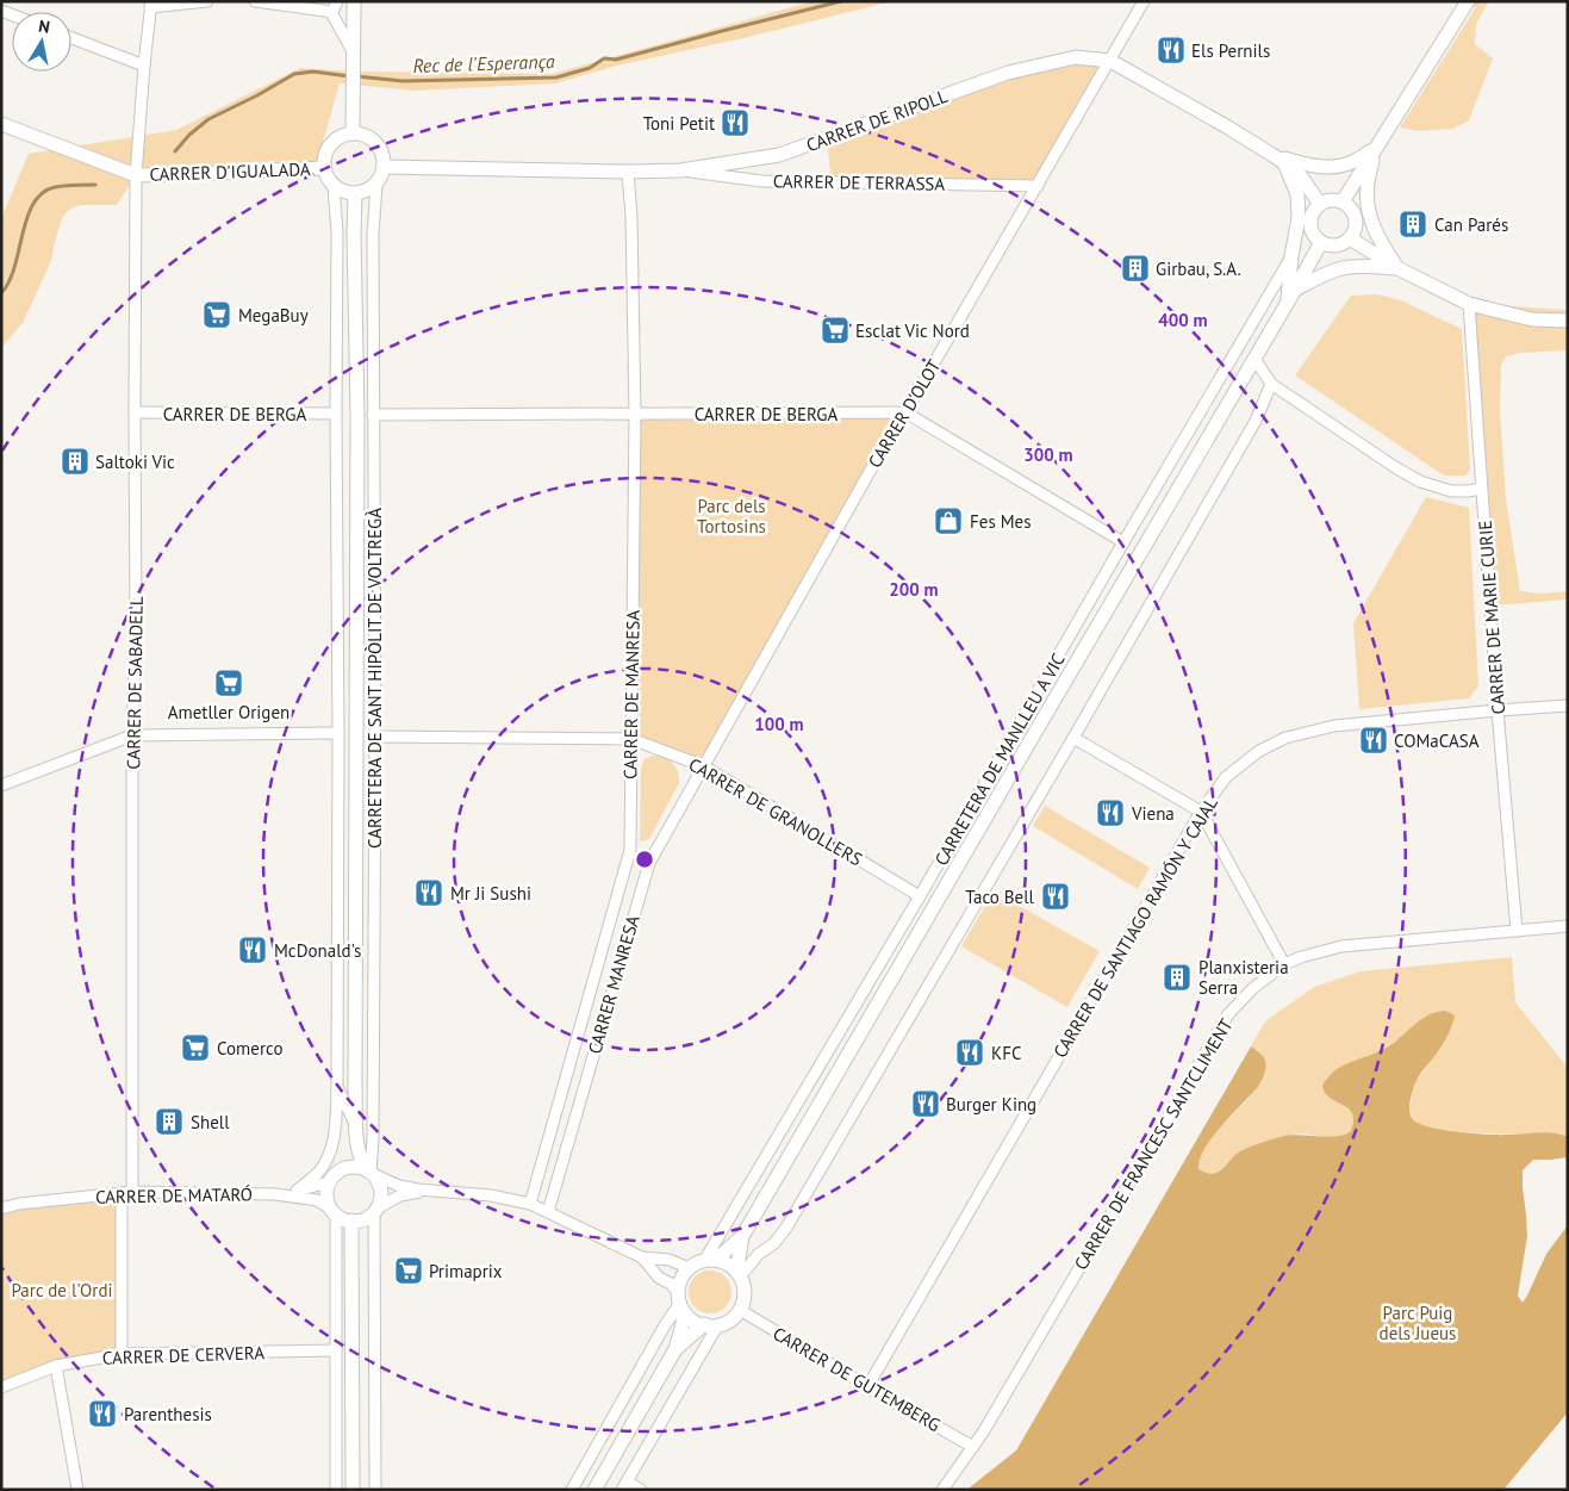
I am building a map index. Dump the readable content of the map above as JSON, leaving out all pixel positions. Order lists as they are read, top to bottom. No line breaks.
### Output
{"streets":{"street":["CARRER DE RIPOLL","CARRER D'IGUALADA","CARRER DE TERRASSA","CARRER DE BERGA","CARRER D'OLOT","CARRER DE MARIE CURIE","CARRETERA DE SANT HIPÒLIT DE VOLTREGÀ","CARRER DE SABADELL","CARRER DE MANRESA","CARRETERA DE MANLLEU A VIC","CARRER DE GRANOLLERS","CARRER DE SANTIAGO RAMÓN Y CAJAL","CARRER MANRESA","CARRER DE FRANCESC SANTCLIMENT","CARRER DE MATARÓ","CARRER DE CERVERA","CARRER DE GUTEMBERG"]},"crossings":[["CARRER DE RIPOLL","CARRER D'IGUALADA"],["CARRER DE RIPOLL","CARRER DE TERRASSA"],["CARRER DE RIPOLL","CARRER D'OLOT"],["CARRER DE RIPOLL","CARRETERA DE SANT HIPÒLIT DE VOLTREGÀ"],["CARRER DE RIPOLL","CARRER DE MANRESA"],["CARRER DE RIPOLL","CARRETERA DE MANLLEU A VIC"],["CARRER D'IGUALADA","CARRETERA DE SANT HIPÒLIT DE VOLTREGÀ"],["CARRER D'IGUALADA","CARRER DE SABADELL"],["CARRER DE TERRASSA","CARRER D'OLOT"],["CARRER DE BERGA","CARRER D'OLOT"],["CARRER DE BERGA","CARRETERA DE SANT HIPÒLIT DE VOLTREGÀ"],["CARRER DE BERGA","CARRER DE SABADELL"],["CARRER DE BERGA","CARRER DE MANRESA"],["CARRER D'OLOT","CARRER DE GRANOLLERS"],["CARRER D'OLOT","CARRER MANRESA"],["CARRER DE MARIE CURIE","CARRER DE SANTIAGO RAMÓN Y CAJAL"],["CARRER DE MARIE CURIE","CARRER DE FRANCESC SANTCLIMENT"],["CARRETERA DE SANT HIPÒLIT DE VOLTREGÀ","CARRER DE GRANOLLERS"],["CARRETERA DE SANT HIPÒLIT DE VOLTREGÀ","CARRER DE MATARÓ"],["CARRER DE SABADELL","CARRER DE MATARÓ"],["CARRER DE SABADELL","CARRER DE CERVERA"],["CARRER DE MANRESA","CARRER DE GRANOLLERS"],["CARRETERA DE MANLLEU A VIC","CARRER DE GRANOLLERS"],["CARRETERA DE MANLLEU A VIC","CARRER DE GUTEMBERG"],["CARRER DE GRANOLLERS","CARRER MANRESA"],["CARRER DE SANTIAGO RAMÓN Y CAJAL","CARRER DE GUTEMBERG"],["CARRER DE FRANCESC SANTCLIMENT","CARRER DE GUTEMBERG"]],"water":["Rec de l'Esperança"],"parks":["Parc dels Tortosins","Parc de l'Ordi","Parc Puig dels Jueus"],"places":{"restaurant":["Els Pernils","Toni Petit","COMaCASA","Viena","Mr Ji Sushi","Taco Bell","McDonald's","KFC","Burger King","Parenthesis"],"building":["Can Parés","Girbau, S.A.","Saltoki Vic","Planxisteria Serra","Shell"],"supermarket":["MegaBuy","Esclat Vic Nord","Ametller Origen","Comerco","Primaprix"],"shop":["Fes Mes"]},"north":"top","rings":["400 m","300 m","200 m","100 m"]}
